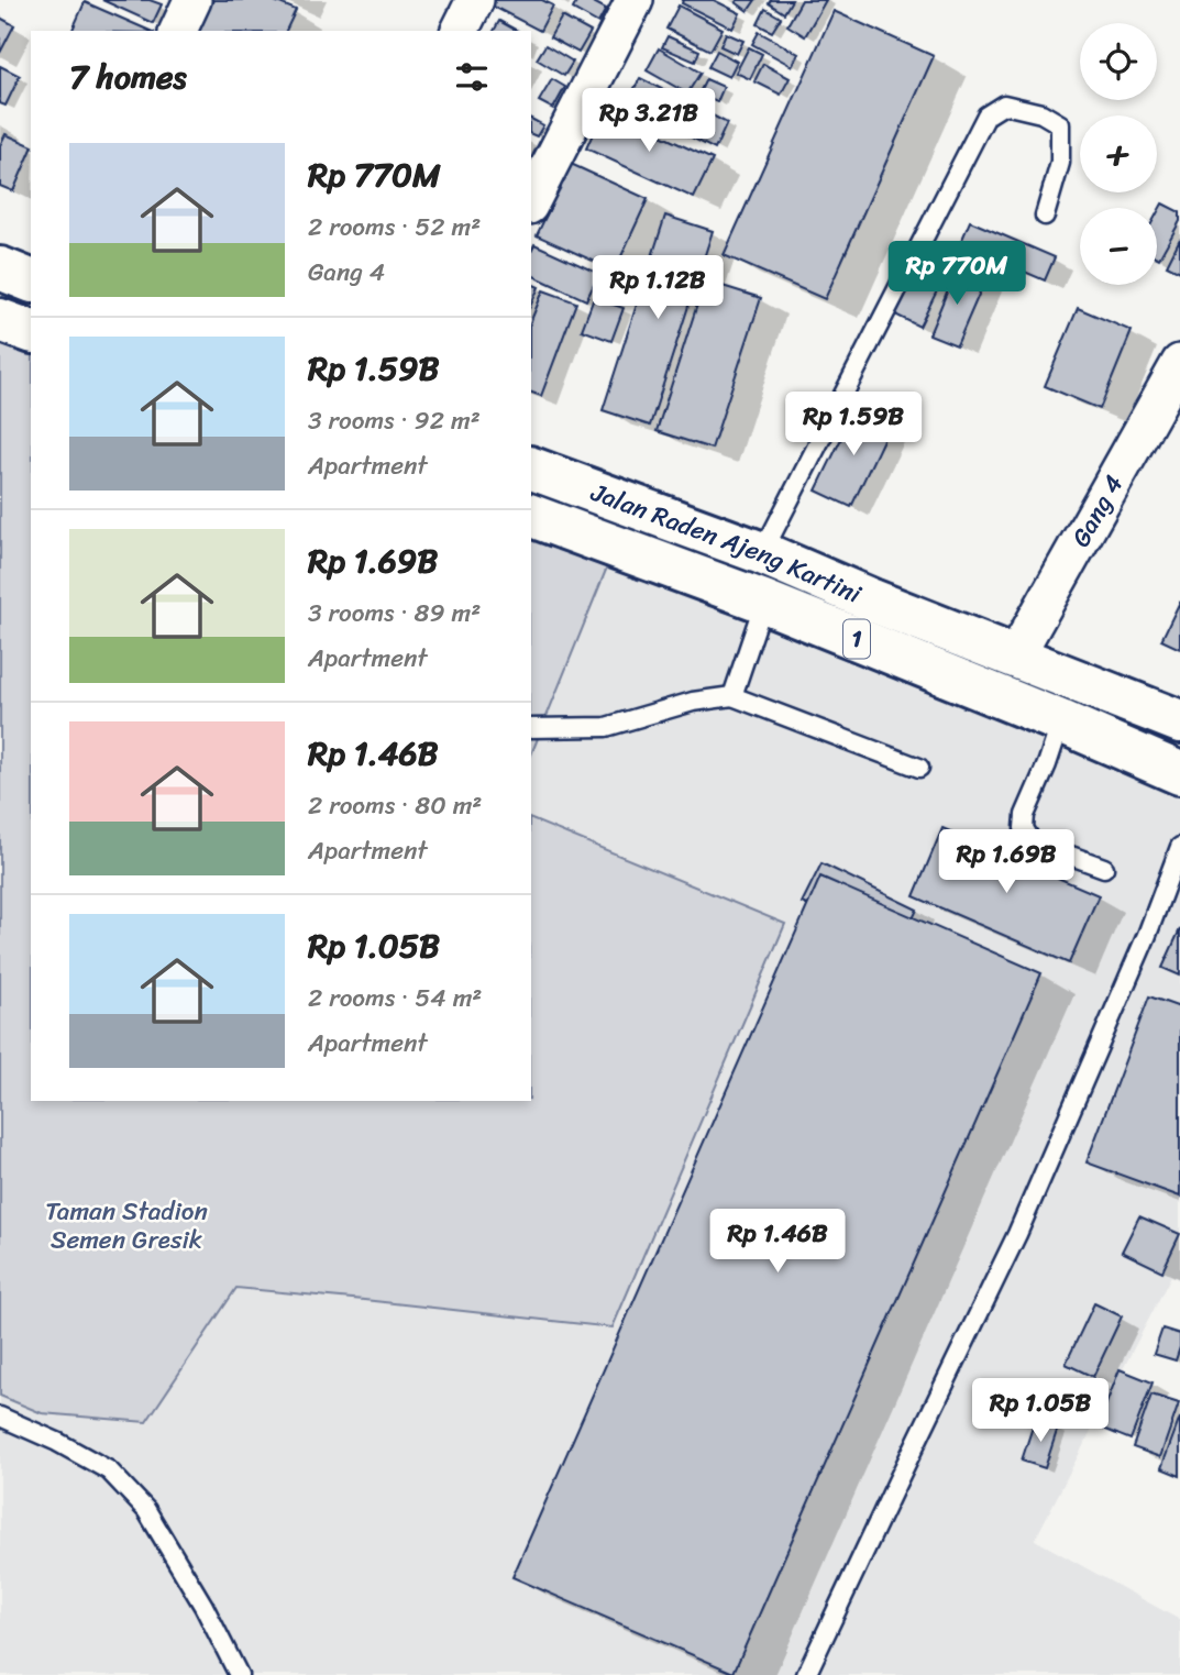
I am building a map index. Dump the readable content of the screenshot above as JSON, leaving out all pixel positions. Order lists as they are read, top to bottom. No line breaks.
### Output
{"streets":{"highway":["Jalan Raden Ajeng Kartini","1"],"street":["Gang 4"]},"crossings":[["Gang 4","Jalan Raden Ajeng Kartini"]],"parks":["Taman Stadion Semen Gresik"],"page":{"map_buttons":["+","−"],"heading":"7 homes","price":["Rp 3.21B","Rp 770M","Rp 1.12B","Rp 1.59B","Rp 1.69B","Rp 1.46B","Rp 1.05B"],"list":[{"name":"Rp 770M","note":"2 rooms · 52 m² · Gang 4"},{"name":"Rp 1.59B","note":"3 rooms · 92 m² · Apartment"},{"name":"Rp 1.69B","note":"3 rooms · 89 m² · Apartment"},{"name":"Rp 1.46B","note":"2 rooms · 80 m² · Apartment"},{"name":"Rp 1.05B","note":"2 rooms · 54 m² · Apartment"}]}}
